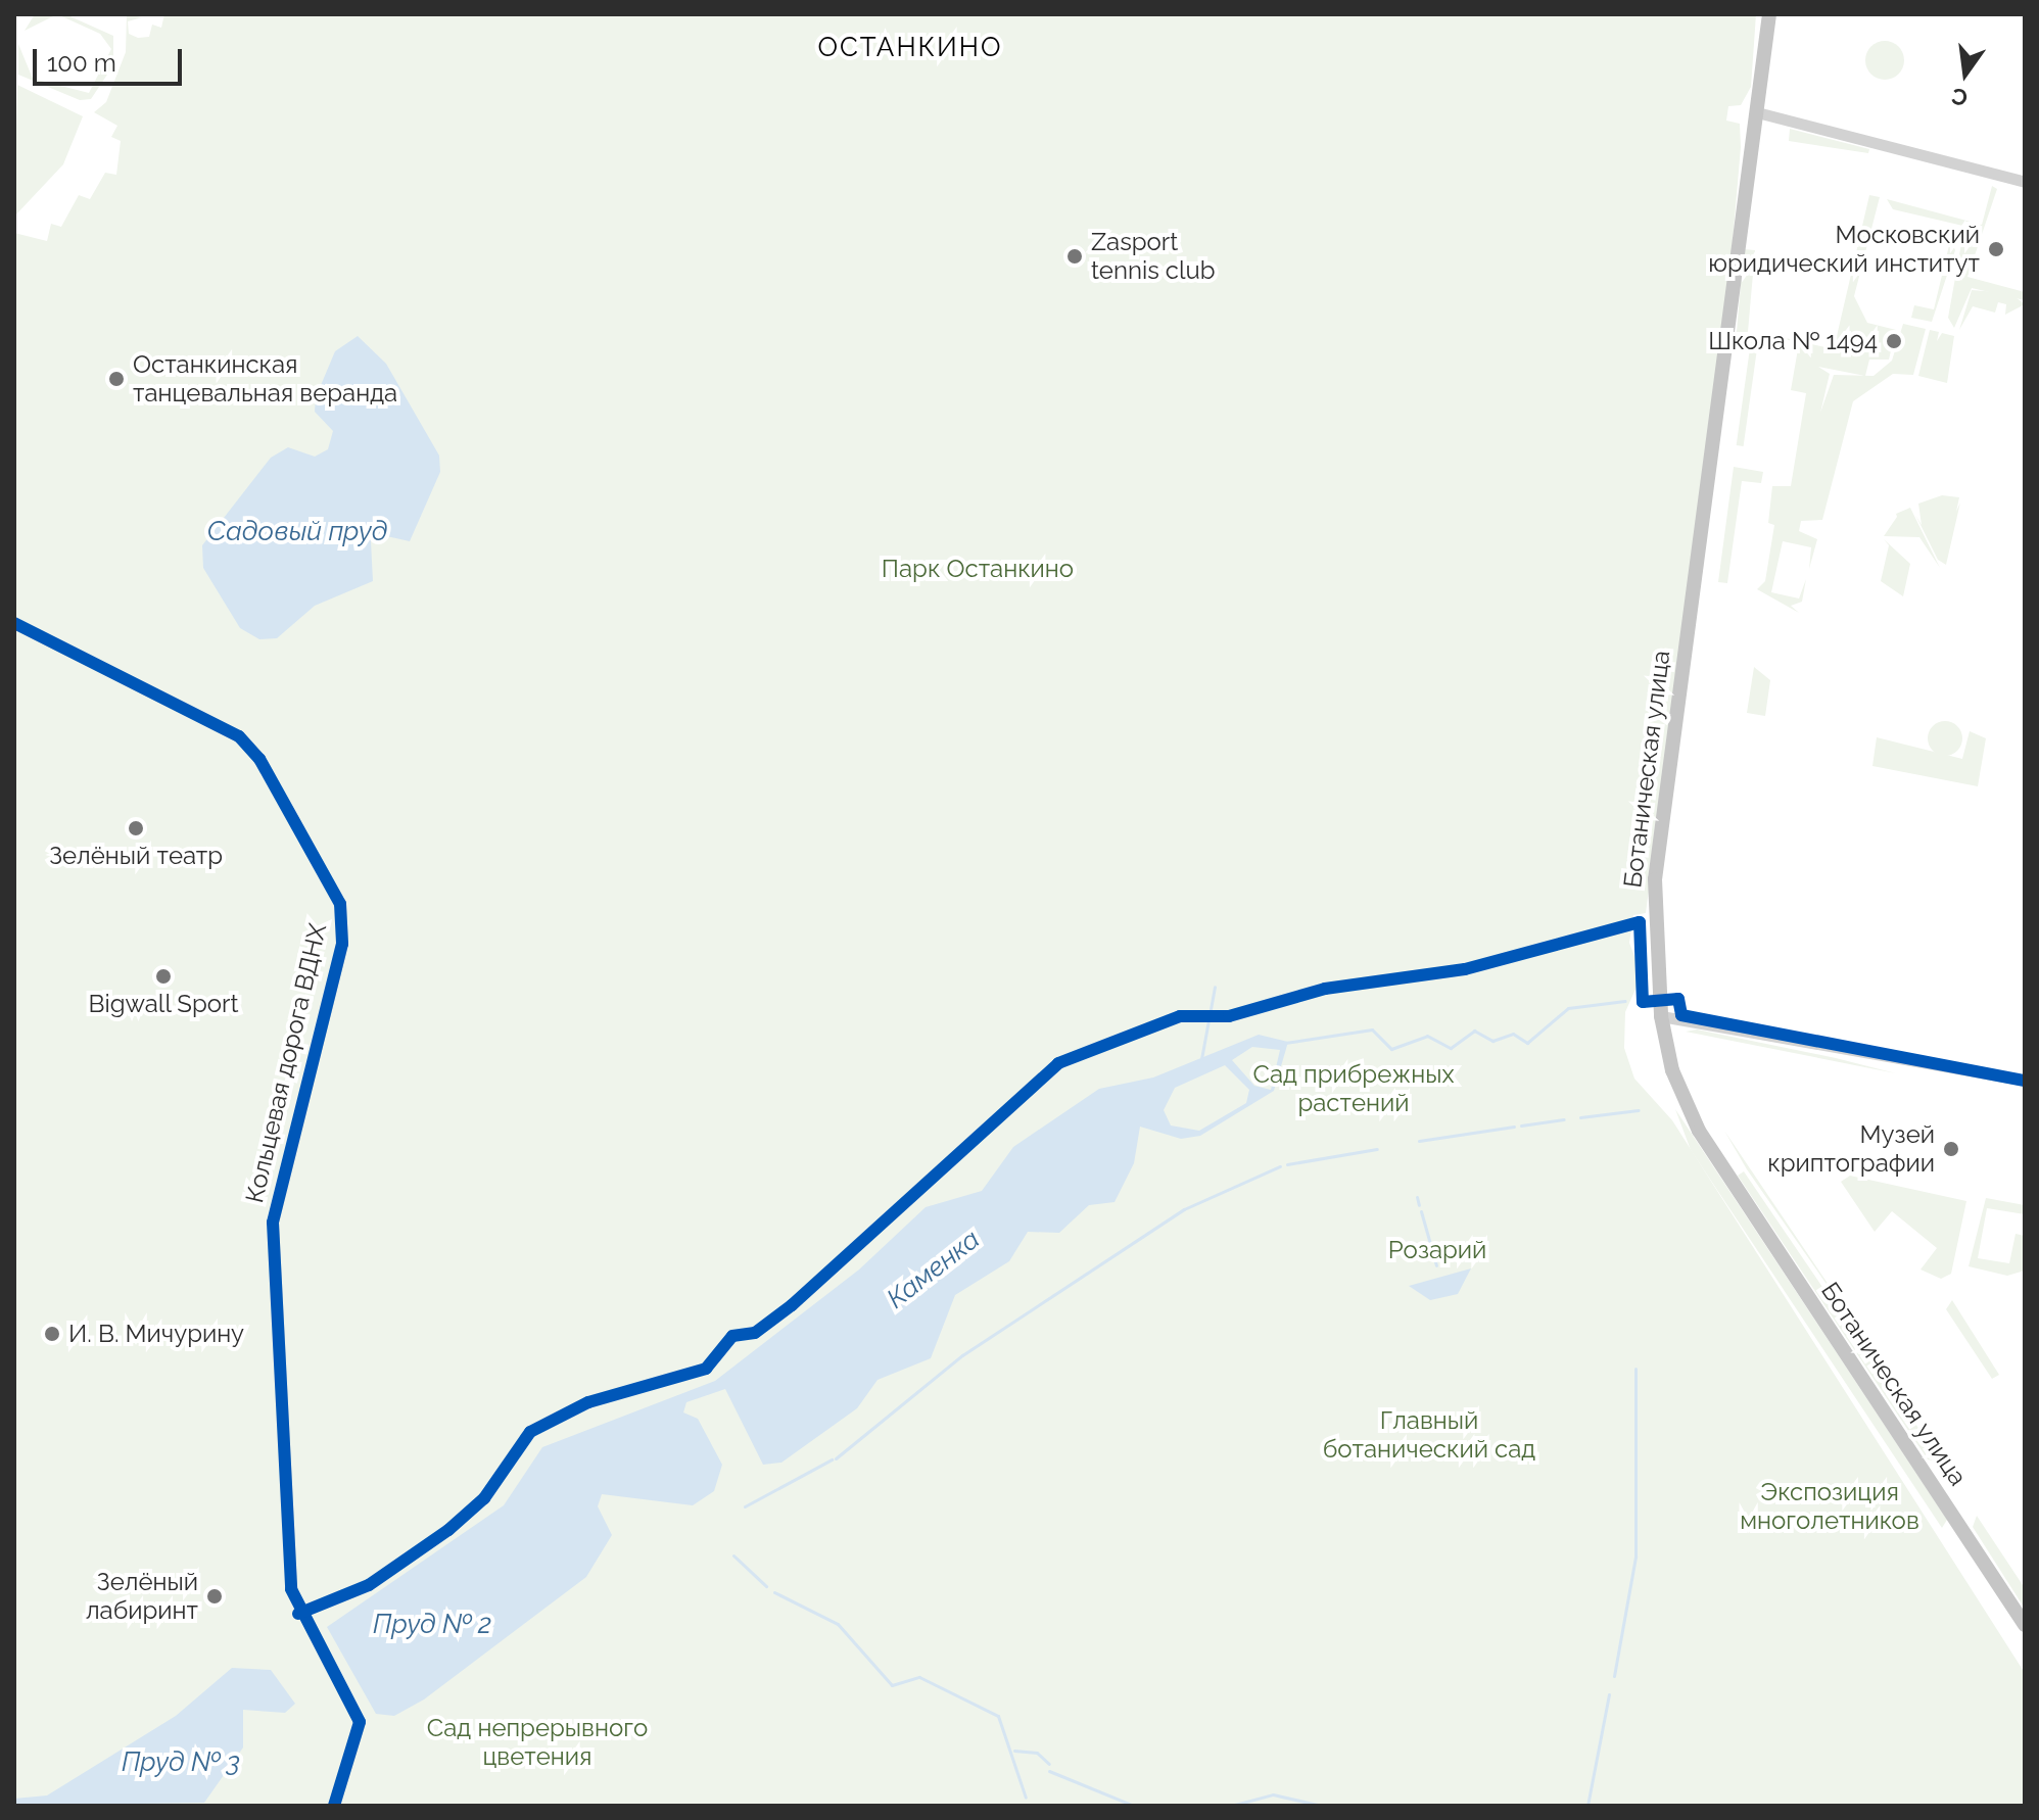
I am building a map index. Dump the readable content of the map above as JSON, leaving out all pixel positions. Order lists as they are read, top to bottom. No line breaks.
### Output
{"streets":{"main road":["Ботаническая улица"],"street":["Кольцевая дорога ВДНХ"]},"districts":["ОСТАНКИНО"],"water":["Садовый пруд","Каменка","Пруд № 2","Пруд № 3"],"parks":["Парк Останкино","Сад прибрежных растений","Розарий","Главный ботанический сад","Экспозиция многолетников","Сад непрерывного цветения"],"places":["Московский юридический институт","Zasport tennis club","Школа № 1494","Останкинская танцевальная веранда","Зелёный театр","Bigwall Sport","Музей криптографии","И. В. Мичурину","Зелёный лабиринт"],"scale_bar":"100 m","north":"bottom"}
